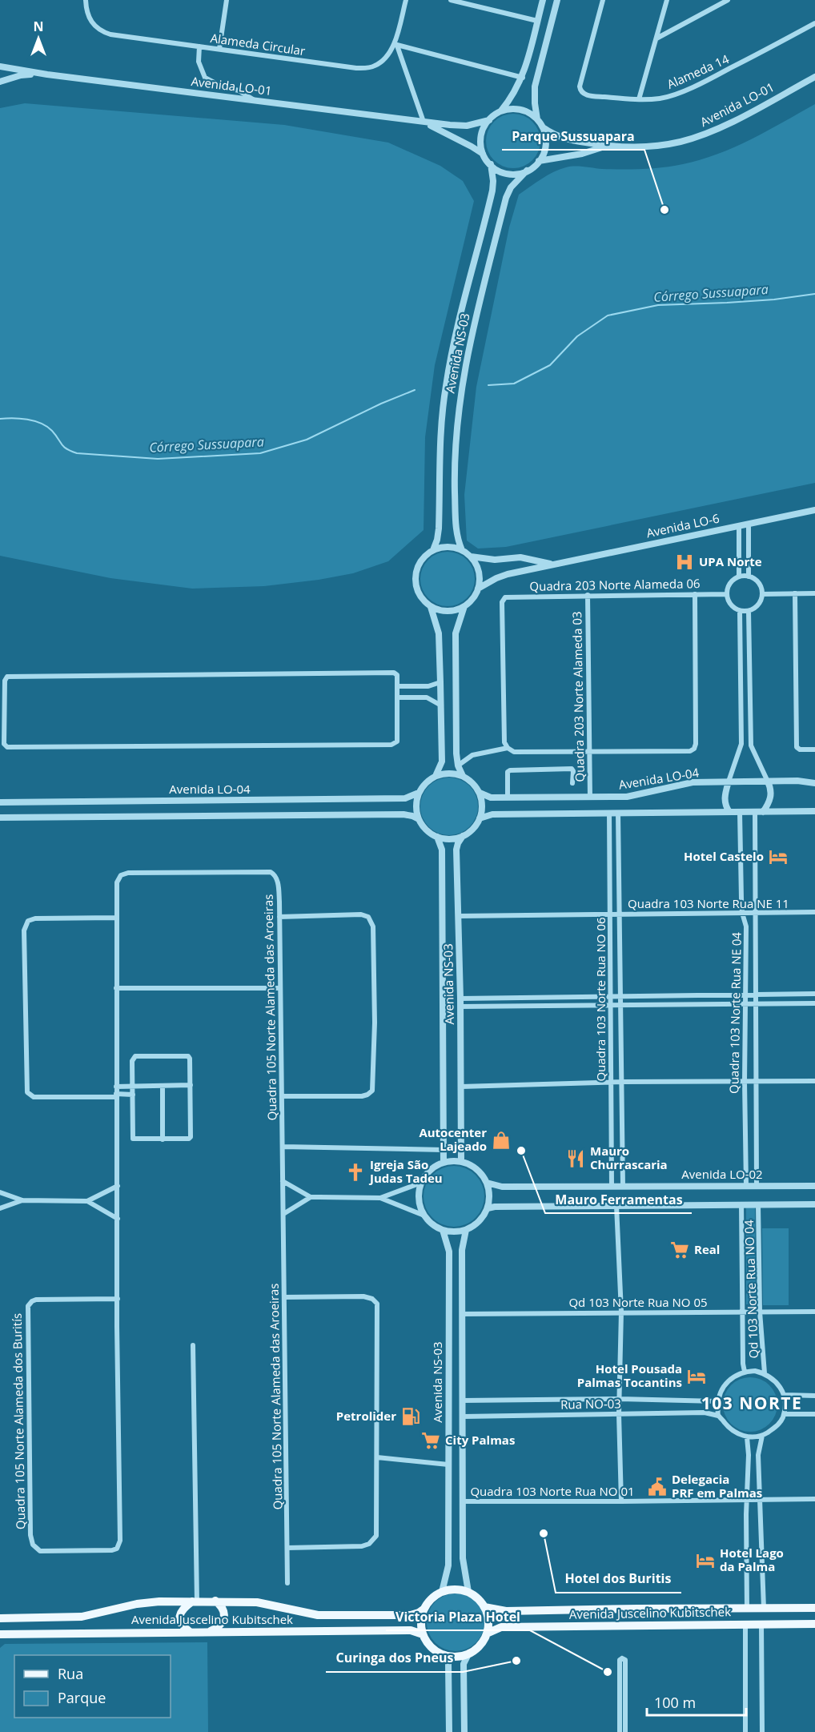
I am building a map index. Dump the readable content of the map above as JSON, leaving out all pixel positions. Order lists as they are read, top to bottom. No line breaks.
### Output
{"streets":{"main road":["Avenida Juscelino Kubitschek"],"street":["Alameda Circular","Alameda 14","Avenida LO-01","Avenida NS-03","Avenida LO-6","Quadra 203 Norte Alameda 06","Quadra 203 Norte Alameda 03","Avenida LO-04","Quadra 103 Norte Rua NE 11","Quadra 103 Norte Rua NO 06","Quadra 105 Norte Alameda das Aroeiras","Quadra 103 Norte Rua NE 04","Avenida LO-02","Qd 103 Norte Rua NO 04","Qd 103 Norte Rua NO 05","Rua NO-03","Quadra 105 Norte Alameda dos Buritís","Quadra 103 Norte Rua NO 01"]},"crossings":[["Avenida LO-01","Avenida NS-03"],["Avenida NS-03","Avenida LO-6"],["Avenida NS-03","Avenida LO-04"],["Avenida NS-03","Quadra 103 Norte Rua NE 11"],["Avenida NS-03","Avenida LO-02"],["Avenida NS-03","Qd 103 Norte Rua NO 05"],["Avenida NS-03","Rua NO-03"],["Avenida NS-03","Quadra 103 Norte Rua NO 01"],["Avenida NS-03","Avenida Juscelino Kubitschek"],["Quadra 203 Norte Alameda 06","Quadra 203 Norte Alameda 03"],["Quadra 203 Norte Alameda 03","Avenida LO-04"],["Quadra 103 Norte Rua NE 11","Quadra 103 Norte Rua NO 06"],["Quadra 103 Norte Rua NE 11","Quadra 103 Norte Rua NE 04"],["Quadra 103 Norte Rua NO 06","Avenida LO-02"],["Quadra 105 Norte Alameda das Aroeiras","Quadra 105 Norte Alameda dos Buritís"],["Quadra 103 Norte Rua NE 04","Avenida LO-02"],["Qd 103 Norte Rua NO 04","Qd 103 Norte Rua NO 05"],["Qd 103 Norte Rua NO 04","Rua NO-03"]],"districts":["103 NORTE"],"water":["Córrego Sussuapara"],"places":{"other":["Parque Sussuapara","Mauro Ferramentas","Hotel dos Buritis","Curinga dos Pneus","Victoria Plaza Hotel"],"hospital":["UPA Norte"],"hotel":["Hotel Castelo","Hotel Pousada Palmas Tocantins","Hotel Lago da Palma"],"shop":["Autocenter Lajeado"],"restaurant":["Mauro Churrascaria"],"church":["Igreja São Judas Tadeu"],"supermarket":["Real","City Palmas"],"fuel station":["Petrolider"],"public building":["Delegacia PRF em Palmas"]},"legend":["Rua","Parque"],"scale_bar":"100 m","north":"top"}
